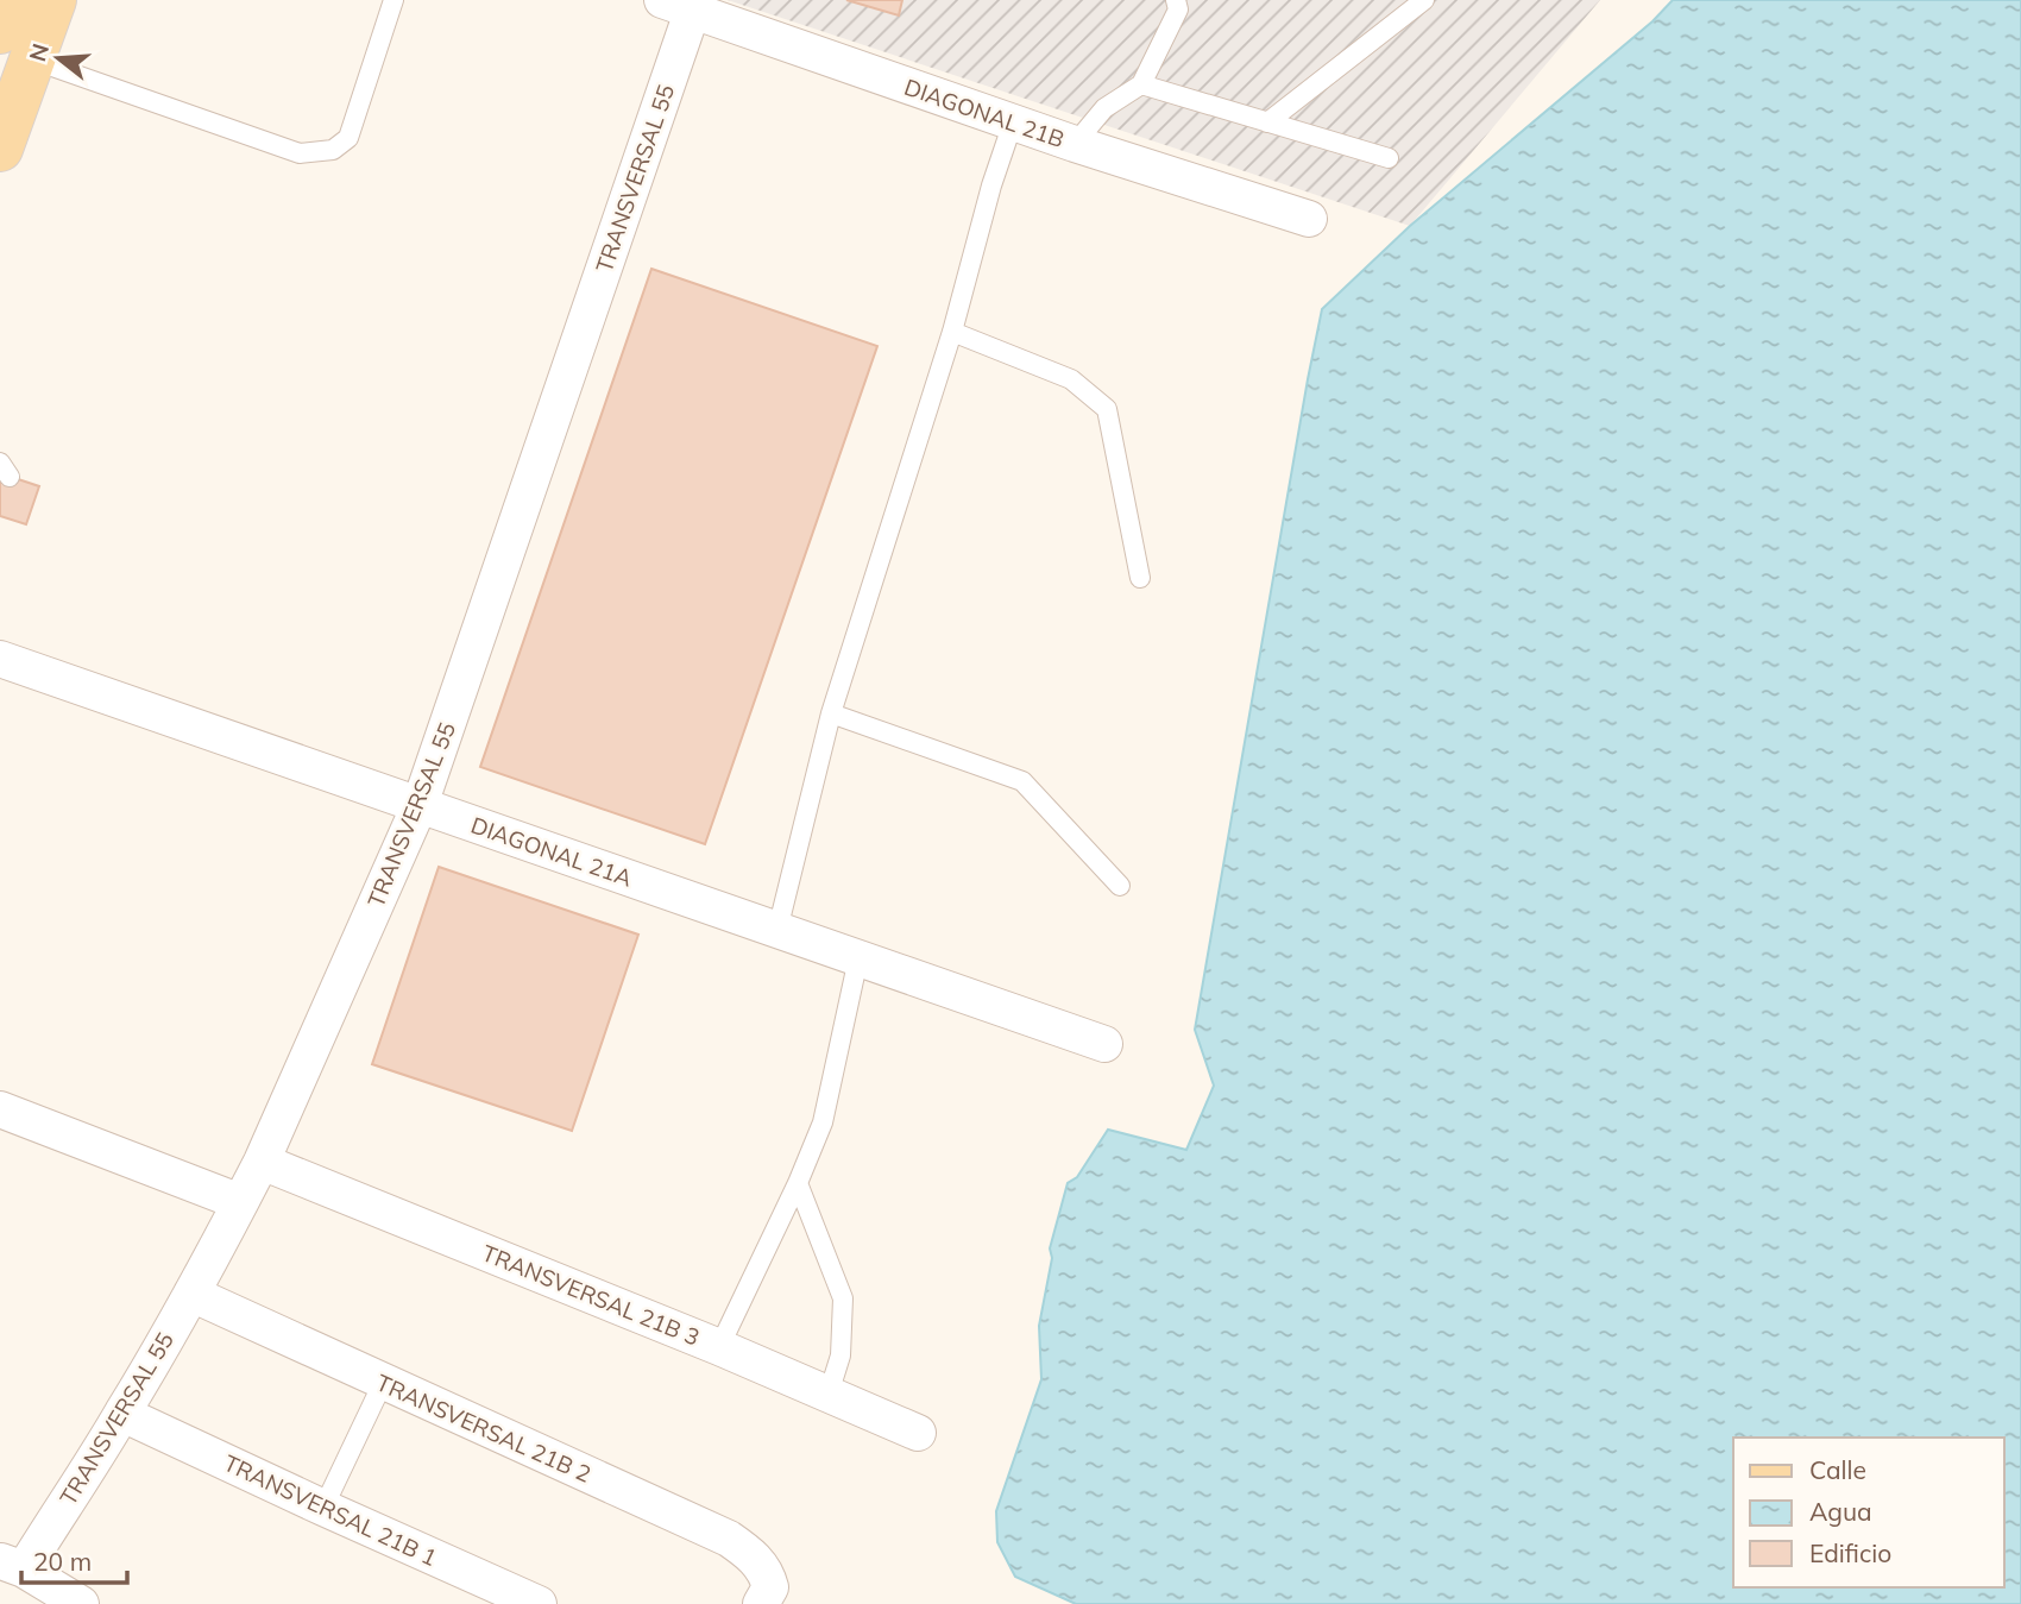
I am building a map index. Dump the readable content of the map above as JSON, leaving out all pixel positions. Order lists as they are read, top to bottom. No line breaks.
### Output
{"streets":{"street":["DIAGONAL 21B","TRANSVERSAL 55","DIAGONAL 21A","TRANSVERSAL 21B 3","TRANSVERSAL 21B 2","TRANSVERSAL 21B 1"]},"crossings":[["DIAGONAL 21B","TRANSVERSAL 55"],["TRANSVERSAL 55","DIAGONAL 21A"],["TRANSVERSAL 55","TRANSVERSAL 21B 3"],["TRANSVERSAL 55","TRANSVERSAL 21B 2"],["TRANSVERSAL 55","TRANSVERSAL 21B 1"]],"legend":["Calle","Agua","Edificio"],"scale_bar":"20 m","north":"left"}
